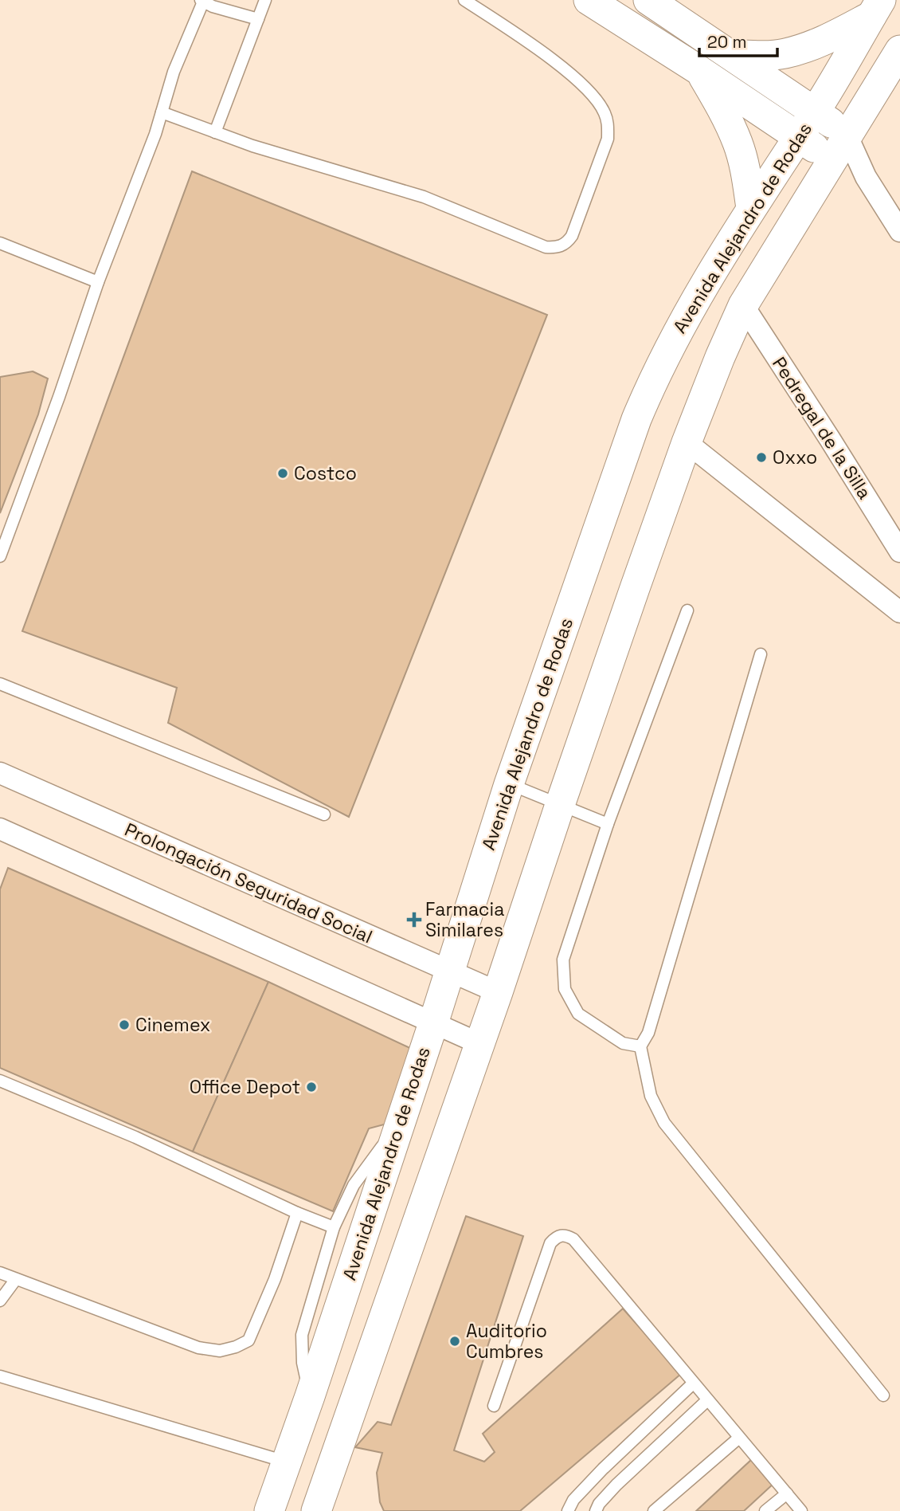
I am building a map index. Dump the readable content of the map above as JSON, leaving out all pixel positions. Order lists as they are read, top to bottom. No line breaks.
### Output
{"streets":{"street":["Avenida Alejandro de Rodas","Pedregal de la Silla","Prolongación Seguridad Social"]},"crossings":[["Avenida Alejandro de Rodas","Prolongación Seguridad Social"]],"places":{"other":["Oxxo","Costco","Cinemex","Office Depot","Auditorio Cumbres"],"health":["Farmacia Similares"]},"scale_bar":"20 m"}
